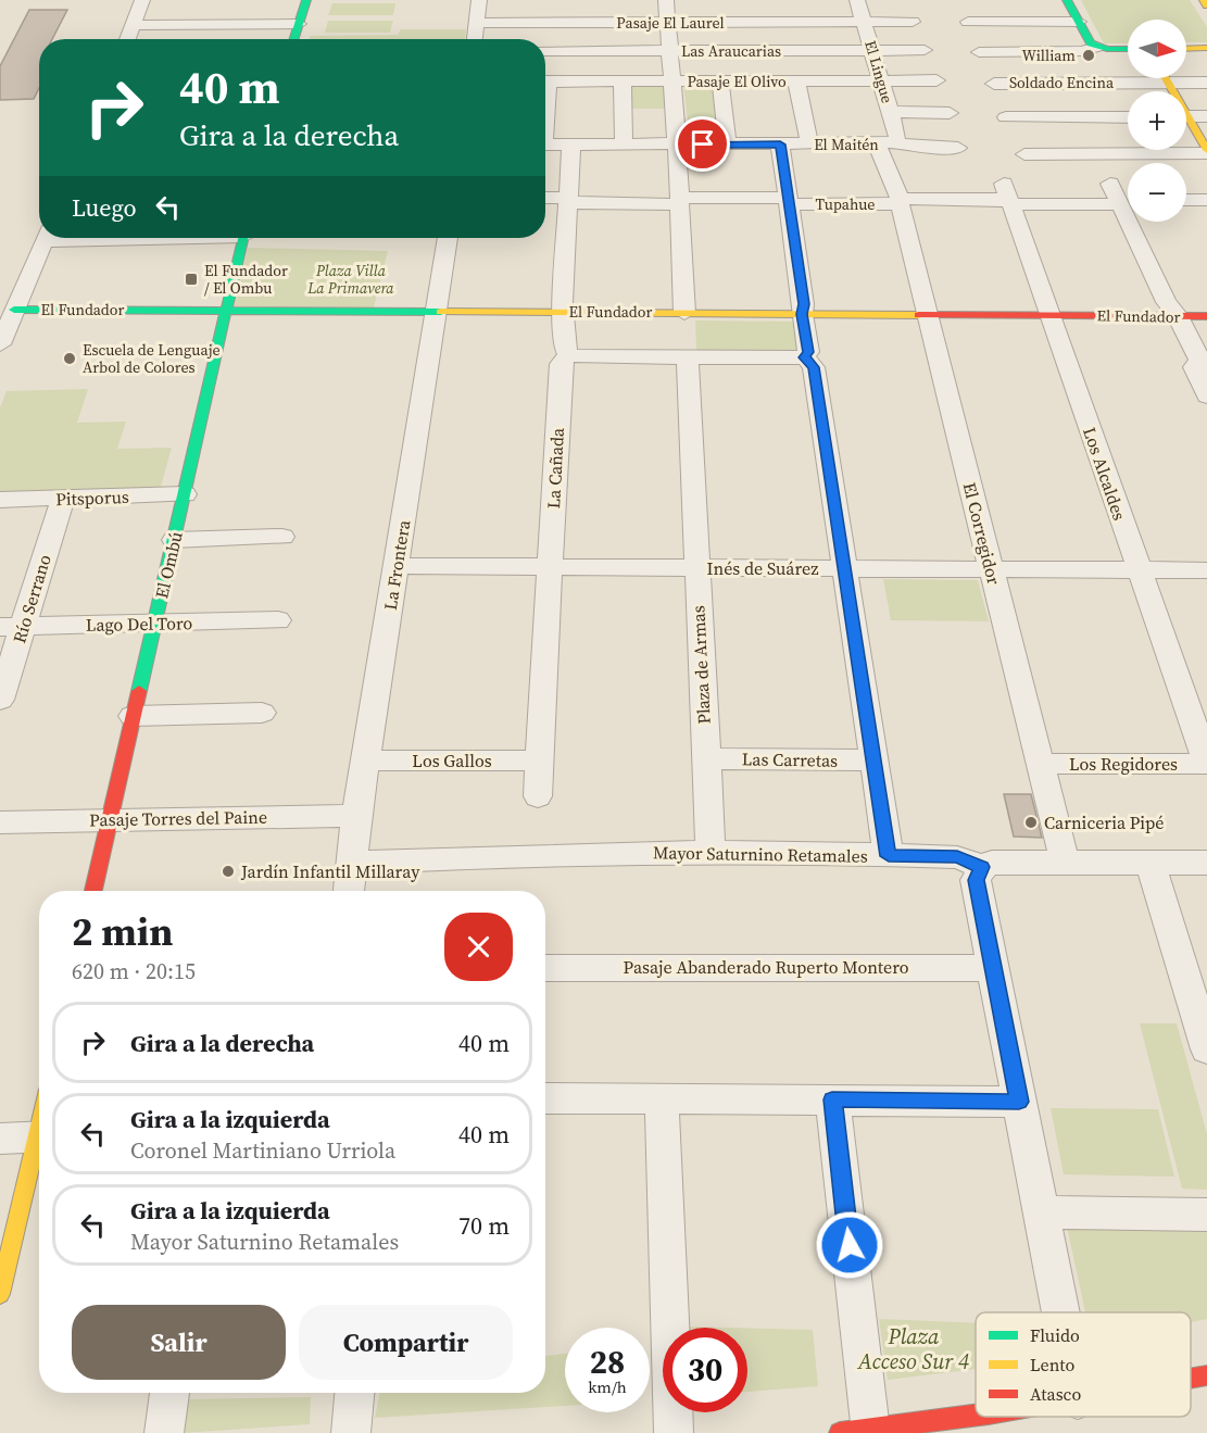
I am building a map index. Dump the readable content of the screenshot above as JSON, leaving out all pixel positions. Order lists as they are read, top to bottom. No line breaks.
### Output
{"streets":{"street":["Pasaje El Laurel","Las Araucarias","El Lingue","Pasaje El Olivo","Soldado Encina","El Maitén","Tupahue","El Fundador","La Cañada","Los Alcaldes","Pitsporus","El Corregidor","El Ombú","La Frontera","Inés de Suárez","Río Serrano","Lago Del Toro","Plaza de Armas","Las Carretas","Los Gallos","Los Regidores","Pasaje Torres del Paine","Mayor Saturnino Retamales","Pasaje Abanderado Ruperto Montero"]},"crossings":[["Pasaje El Laurel","El Lingue"],["Las Araucarias","El Lingue"],["El Lingue","Pasaje El Olivo"],["El Lingue","El Maitén"],["El Lingue","Tupahue"],["El Lingue","El Corregidor"],["El Maitén","La Cañada"],["Tupahue","La Cañada"],["Tupahue","Los Alcaldes"],["Tupahue","El Corregidor"],["El Fundador","La Cañada"],["El Fundador","Los Alcaldes"],["El Fundador","El Corregidor"],["El Fundador","El Ombú"],["El Fundador","La Frontera"],["La Cañada","Inés de Suárez"],["La Cañada","Los Gallos"],["Los Alcaldes","Inés de Suárez"],["Los Alcaldes","Los Regidores"],["Pitsporus","El Ombú"],["Pitsporus","Río Serrano"],["El Corregidor","Inés de Suárez"],["El Corregidor","Los Regidores"],["El Corregidor","Mayor Saturnino Retamales"],["El Ombú","Lago Del Toro"],["El Ombú","Pasaje Torres del Paine"],["La Frontera","Inés de Suárez"],["La Frontera","Los Gallos"],["La Frontera","Pasaje Torres del Paine"],["La Frontera","Mayor Saturnino Retamales"],["Inés de Suárez","Plaza de Armas"],["Río Serrano","Lago Del Toro"],["Plaza de Armas","Las Carretas"],["Plaza de Armas","Mayor Saturnino Retamales"]],"parks":["Plaza Villa La Primavera","Plaza Acceso Sur 4"],"places":{"other":["William","Escuela de Lenguaje Arbol de Colores","Carniceria Pipé","Jardín Infantil Millaray"],"transit":["El Fundador / El Ombu"]},"legend":["Fluido","Lento","Atasco"],"north":"right","page":{"map_buttons":["+","−"],"turn":["40 m","Gira a la derecha"],"then":"Luego","heading":["2 min","620 m · 20:15"],"list":[{"name":"Gira a la derecha","value":"40 m"},{"name":"Gira a la izquierda","note":"Coronel Martiniano Urriola","value":"40 m"},{"name":"Gira a la izquierda","note":"Mayor Saturnino Retamales","value":"70 m"}],"buttons":["Salir","Compartir"],"speed":"28 km/h","limit":"30"}}
